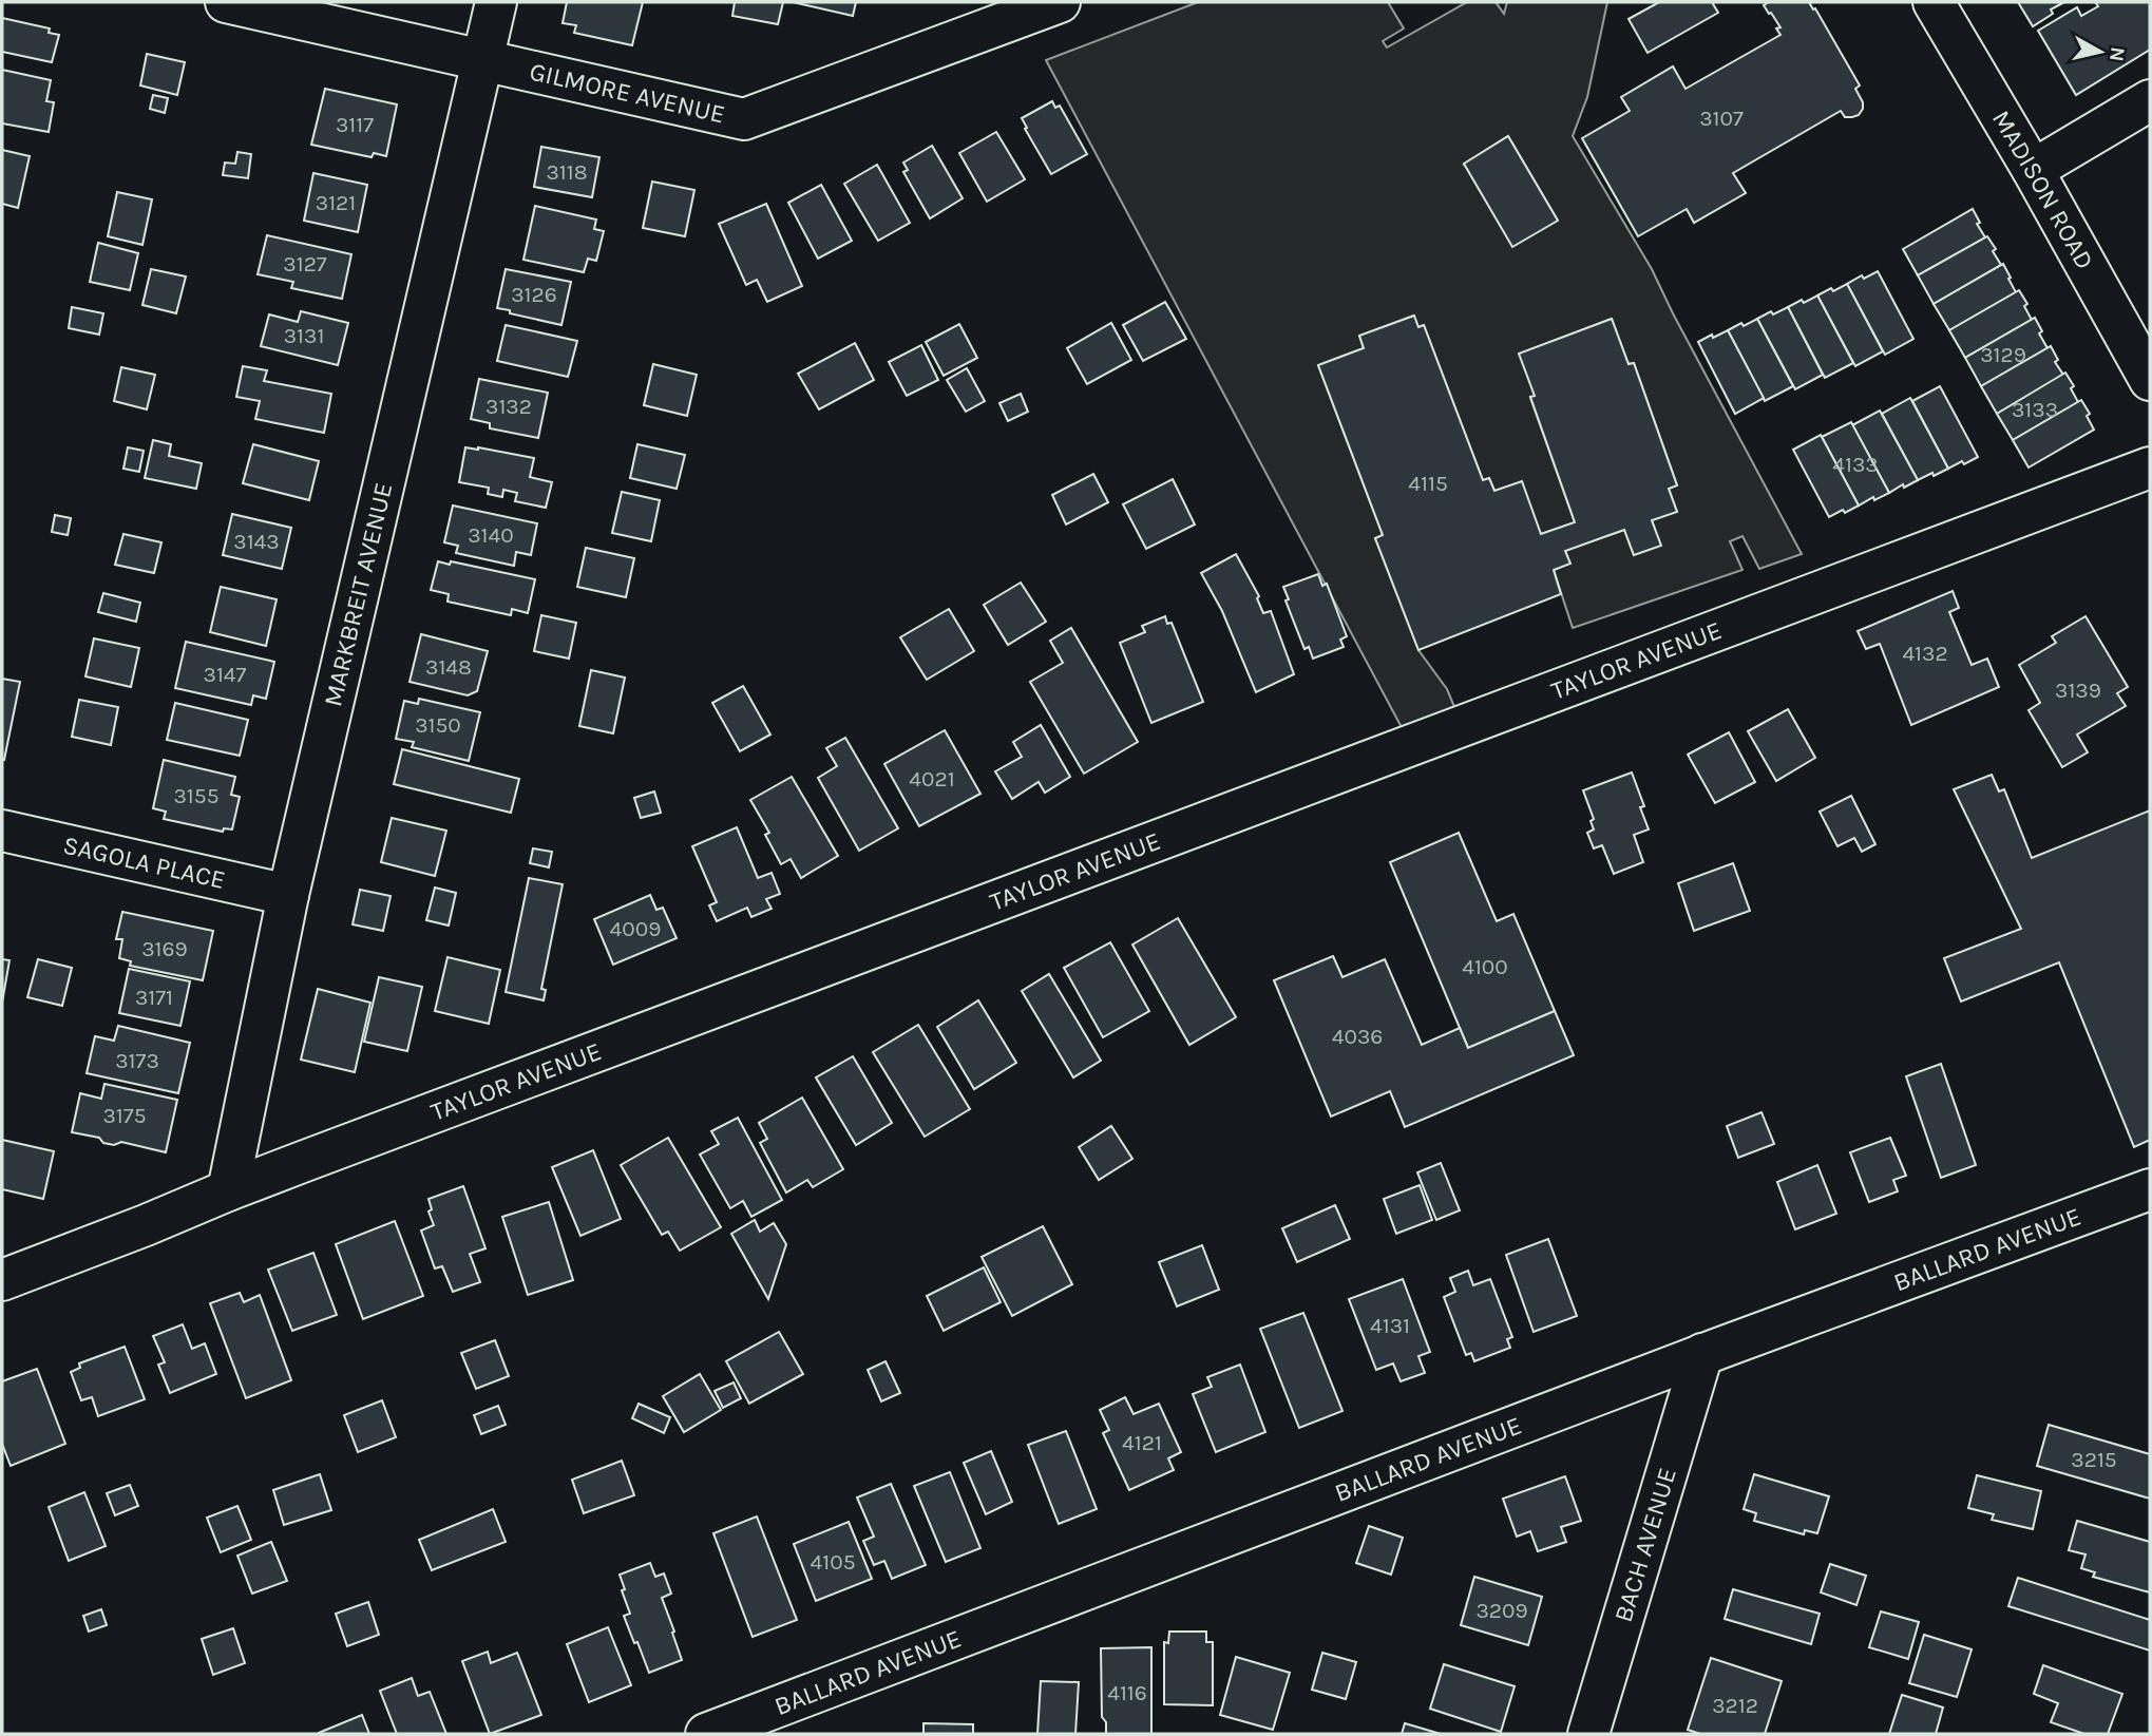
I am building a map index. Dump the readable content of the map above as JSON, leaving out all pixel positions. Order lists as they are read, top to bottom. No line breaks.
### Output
{"streets":{"street":["GILMORE AVENUE","MADISON ROAD","MARKBREIT AVENUE","TAYLOR AVENUE","SAGOLA PLACE","BALLARD AVENUE","BACH AVENUE"]},"crossings":[["GILMORE AVENUE","MARKBREIT AVENUE"],["MARKBREIT AVENUE","TAYLOR AVENUE"],["MARKBREIT AVENUE","SAGOLA PLACE"],["BALLARD AVENUE","BACH AVENUE"]],"house_numbers":["3107","3117","3118","3121","3127","3126","3131","3129","3132","3133","4133","4115","3140","3143","4132","3148","3147","3139","3150","4021","3155","4009","3169","4100","3171","4036","3173","3175","4131","4121","3215","4105","3209","4116","3212"],"north":"right"}
